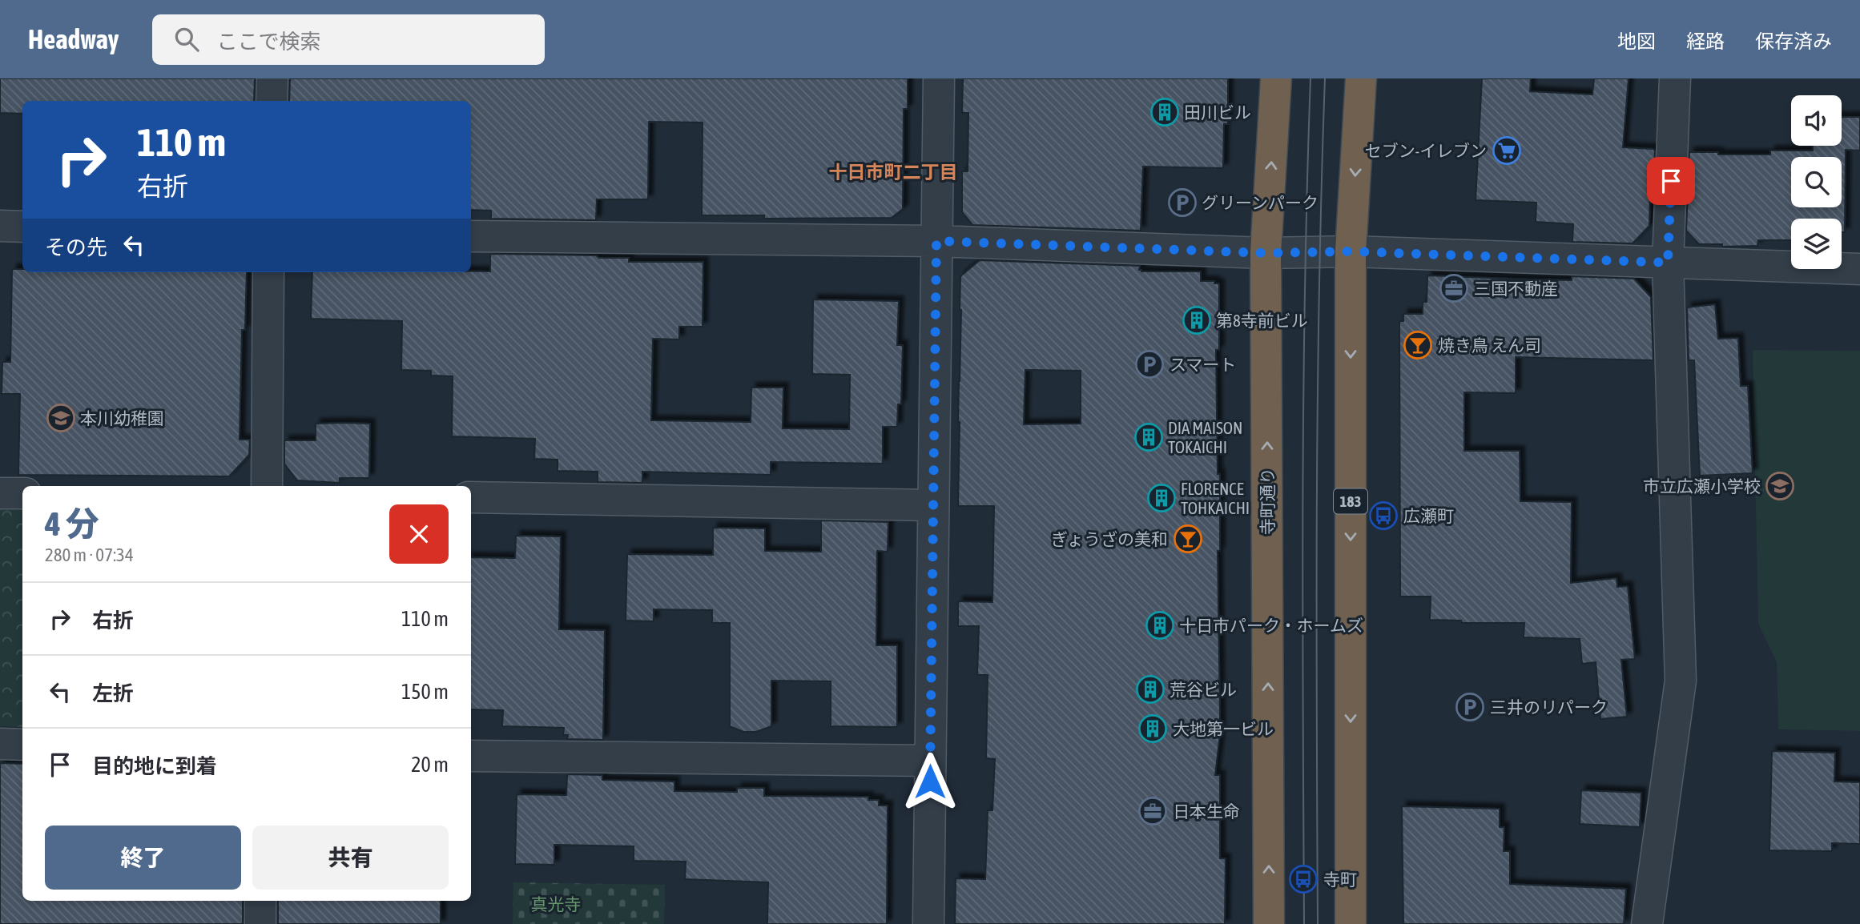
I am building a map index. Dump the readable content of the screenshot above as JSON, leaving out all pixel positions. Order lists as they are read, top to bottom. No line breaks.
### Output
{"streets":{"highway":["寺町通り","183"]},"districts":["十日市町二丁目"],"parks":["真光寺"],"places":{"building":["田川ビル","第8寺前ビル","DIA MAISON TOKAICHI","FLORENCE TOHKAICHI","十日市パーク・ホームズ","荒谷ビル","大地第一ビル"],"supermarket":["セブン-イレブン"],"parking":["グリーンパーク","スマート","三井のリパーク"],"office":["三国不動産","日本生命"],"bar":["焼き鳥 えん司","ぎょうざの美和"],"school or university":["本川幼稚園","市立広瀬小学校"],"bus stop":["広瀬町","寺町"]},"page":{"header":"Headway","search":"ここで検索","nav":["地図","経路","保存済み"],"turn":["110 m","右折"],"then":"その先","heading":["4 分","280 m · 07:34"],"list":[{"name":"右折","value":"110 m"},{"name":"左折","value":"150 m"},{"name":"目的地に到着","value":"20 m"}],"buttons":["終了","共有"]}}
